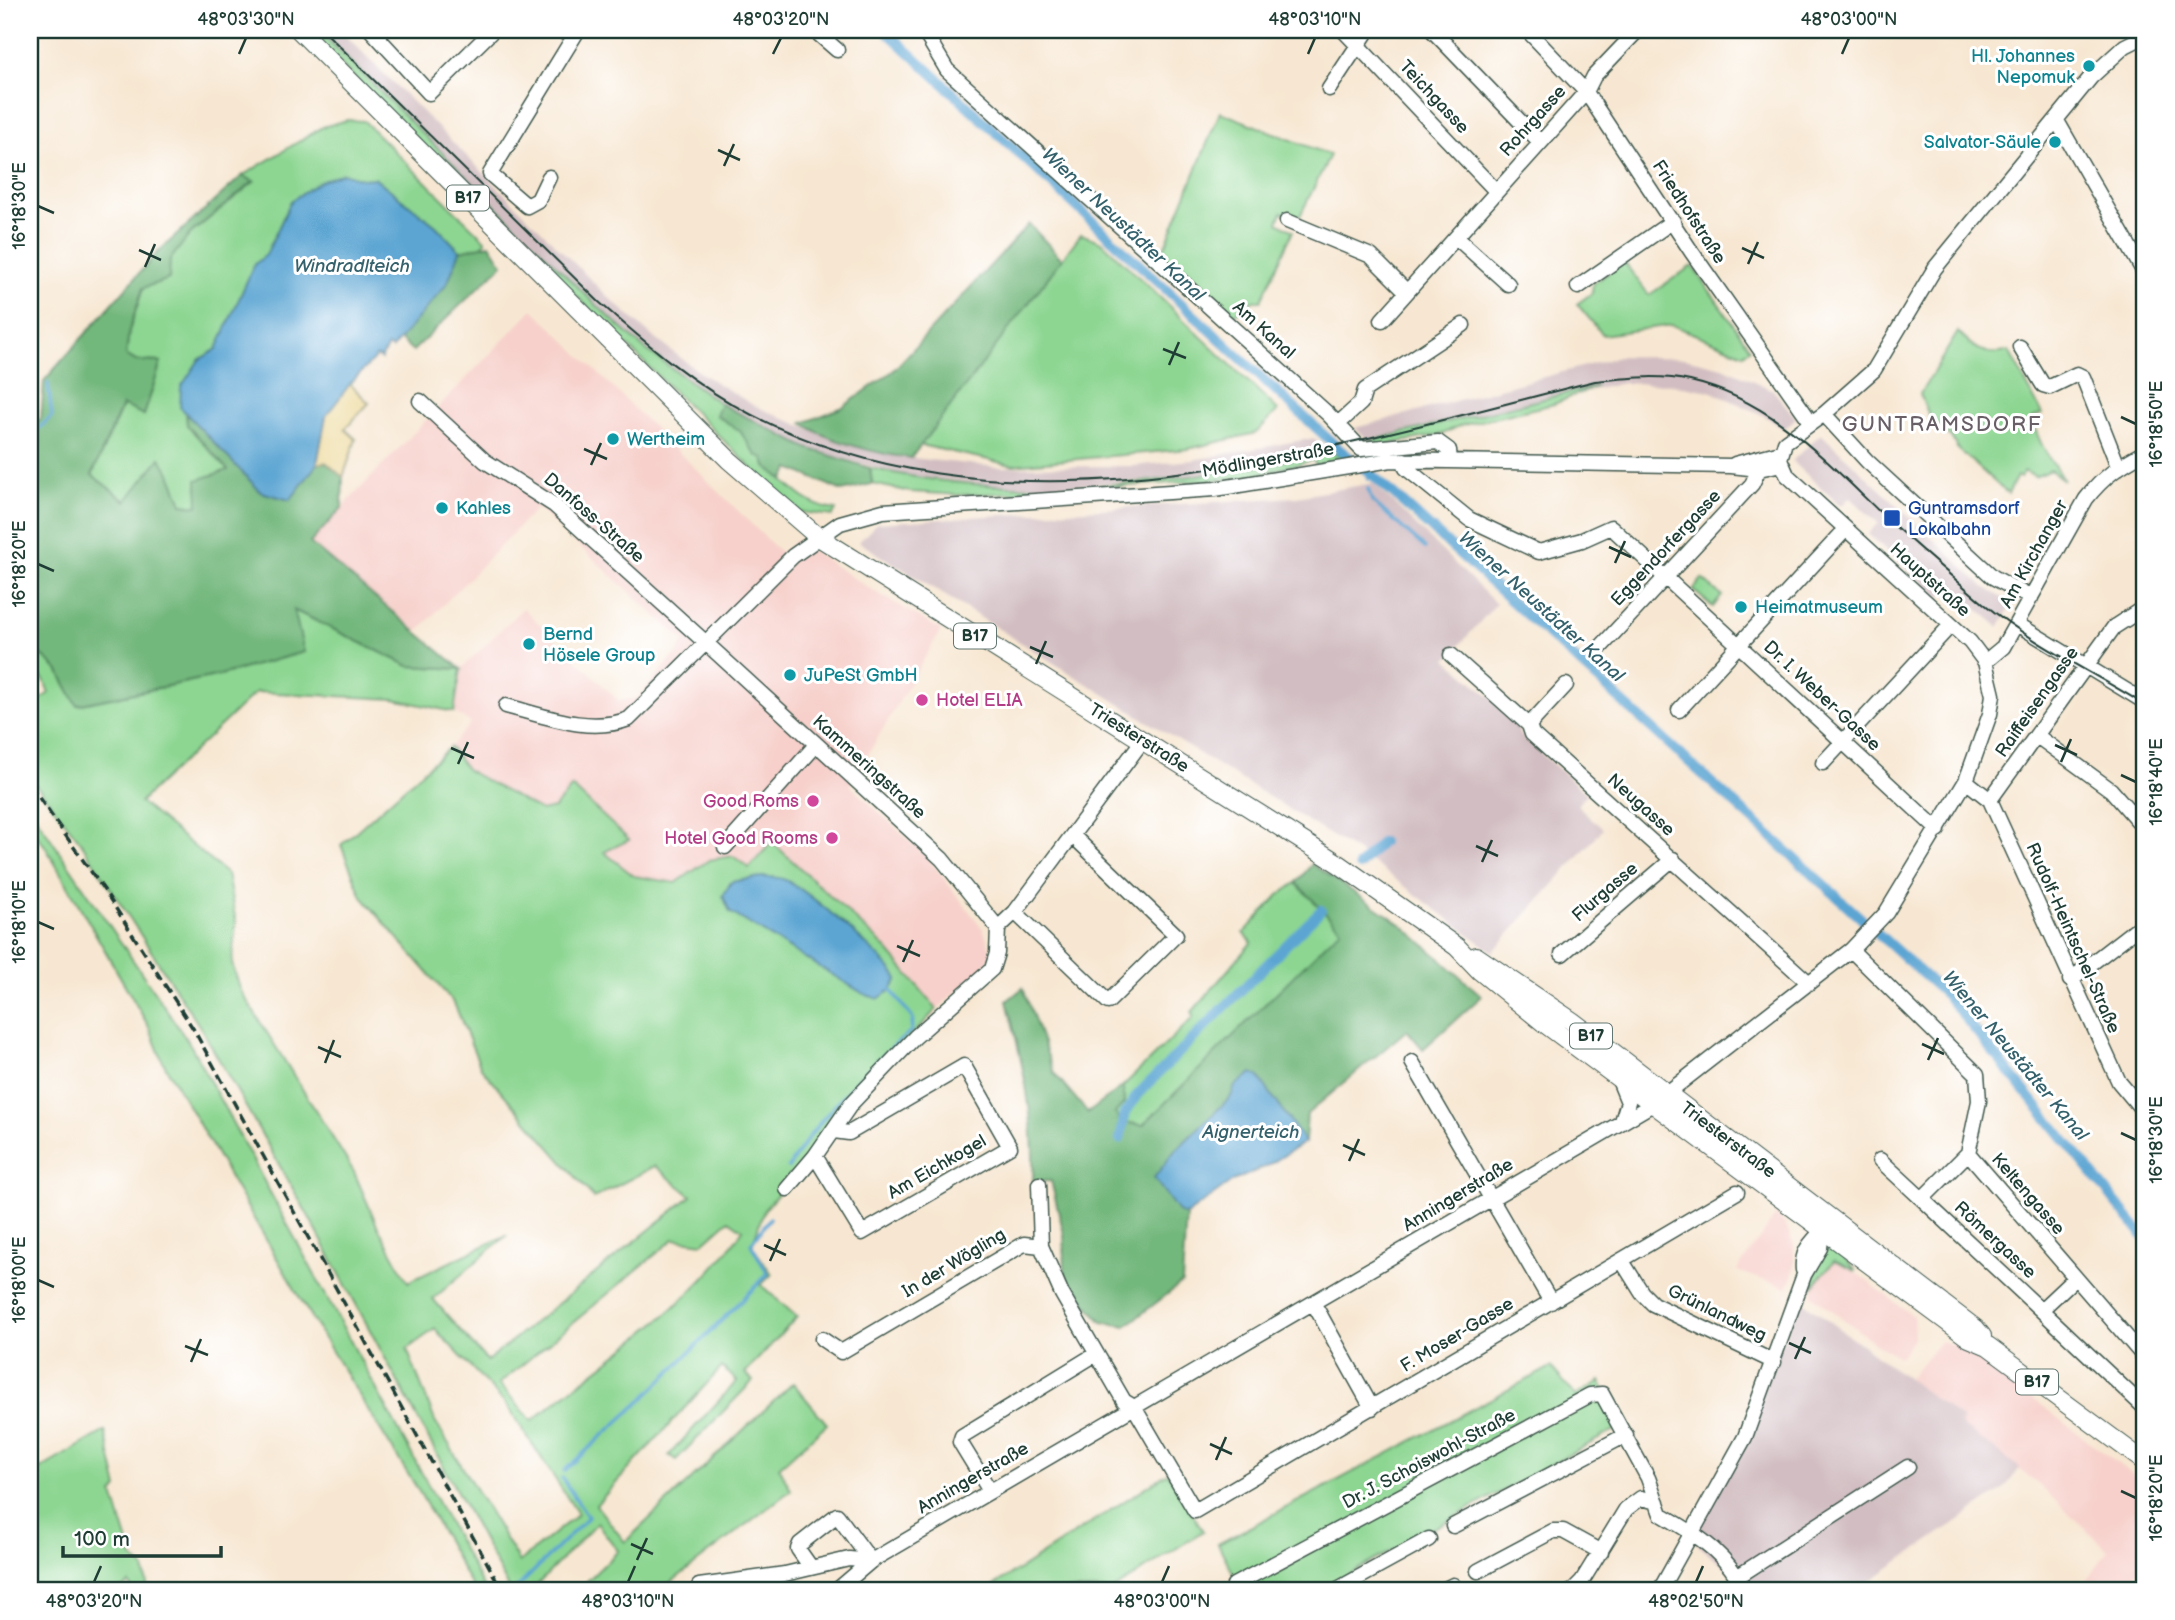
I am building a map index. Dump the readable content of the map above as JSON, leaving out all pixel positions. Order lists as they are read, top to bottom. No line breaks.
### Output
{"streets":{"main road":["B17","Triesterstraße"],"street":["Teichgasse","Rohrgasse","Friedhofstraße","Am Kanal","Mödlingerstraße","Danfoss-Straße","Eggendorfergasse","Am Kirchanger","Hauptstraße","Dr. I. Weber-Gasse","Raiffeisengasse","Kammeringstraße","Neugasse","Flurgasse","Rudolf-Heintschel-Straße","Am Eichkogel","Keltengasse","Anningerstraße","Römergasse","In der Wögling","Grünlandweg","F. Moser-Gasse","Dr. J. Schoiswohl-Straße"]},"crossings":[["Teichgasse","Rohrgasse"],["Rohrgasse","Friedhofstraße"],["B17","Mödlingerstraße"],["B17","Triesterstraße"],["Friedhofstraße","Am Kirchanger"],["Am Kanal","Mödlingerstraße"],["Mödlingerstraße","Eggendorfergasse"],["Mödlingerstraße","Hauptstraße"],["Mödlingerstraße","Dr. I. Weber-Gasse"],["Mödlingerstraße","Triesterstraße"],["Danfoss-Straße","Kammeringstraße"],["Eggendorfergasse","Dr. I. Weber-Gasse"],["Am Kirchanger","Hauptstraße"],["Hauptstraße","Dr. I. Weber-Gasse"],["Hauptstraße","Triesterstraße"],["Hauptstraße","Neugasse"],["Hauptstraße","Rudolf-Heintschel-Straße"],["Hauptstraße","Keltengasse"],["Hauptstraße","Anningerstraße"],["Raiffeisengasse","Rudolf-Heintschel-Straße"],["Triesterstraße","Anningerstraße"],["Neugasse","Flurgasse"],["Anningerstraße","F. Moser-Gasse"],["Grünlandweg","F. Moser-Gasse"]],"districts":["GUNTRAMSDORF"],"water":["Wiener Neustädter Kanal","Windradlteich","Aignerteich"],"places":{"other":["Hl. Johannes Nepomuk","Salvator-Säule","Wertheim","Kahles","Heimatmuseum","Bernd Hösele Group","JuPeSt GmbH","Hotel ELIA","Good Roms","Hotel Good Rooms"],"transit":["Guntramsdorf Lokalbahn"]},"scale_bar":"100 m","coordinates":["48°03'30\"N","48°03'20\"N","48°03'10\"N","48°03'00\"N","16°18'30\"E","16°18'50\"E","16°18'20\"E","16°18'40\"E","16°18'10\"E","16°18'00\"E","48°02'50\"N"]}
